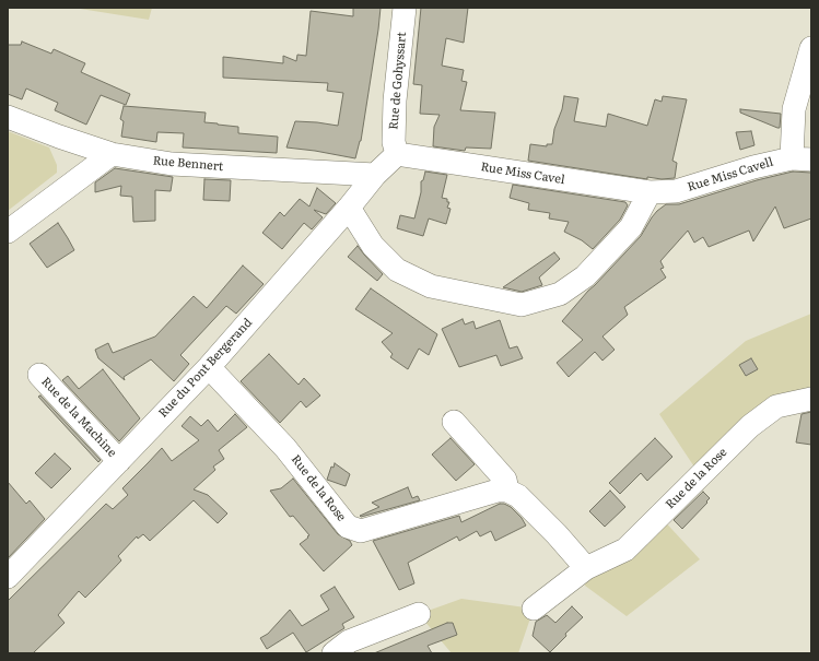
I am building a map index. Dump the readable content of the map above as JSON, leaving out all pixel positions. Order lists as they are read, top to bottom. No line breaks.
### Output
{"streets":{"street":["Rue de Gohyssart","Rue Bennert","Rue Miss Cavel","Rue Miss Cavell","Rue du Pont Bergerand","Rue de la Machine","Rue de la Rose"]},"crossings":[["Rue de Gohyssart","Rue Miss Cavel"],["Rue de Gohyssart","Rue du Pont Bergerand"],["Rue Bennert","Rue du Pont Bergerand"],["Rue Miss Cavel","Rue Miss Cavell"],["Rue Miss Cavel","Rue du Pont Bergerand"],["Rue du Pont Bergerand","Rue de la Machine"],["Rue du Pont Bergerand","Rue de la Rose"]]}
